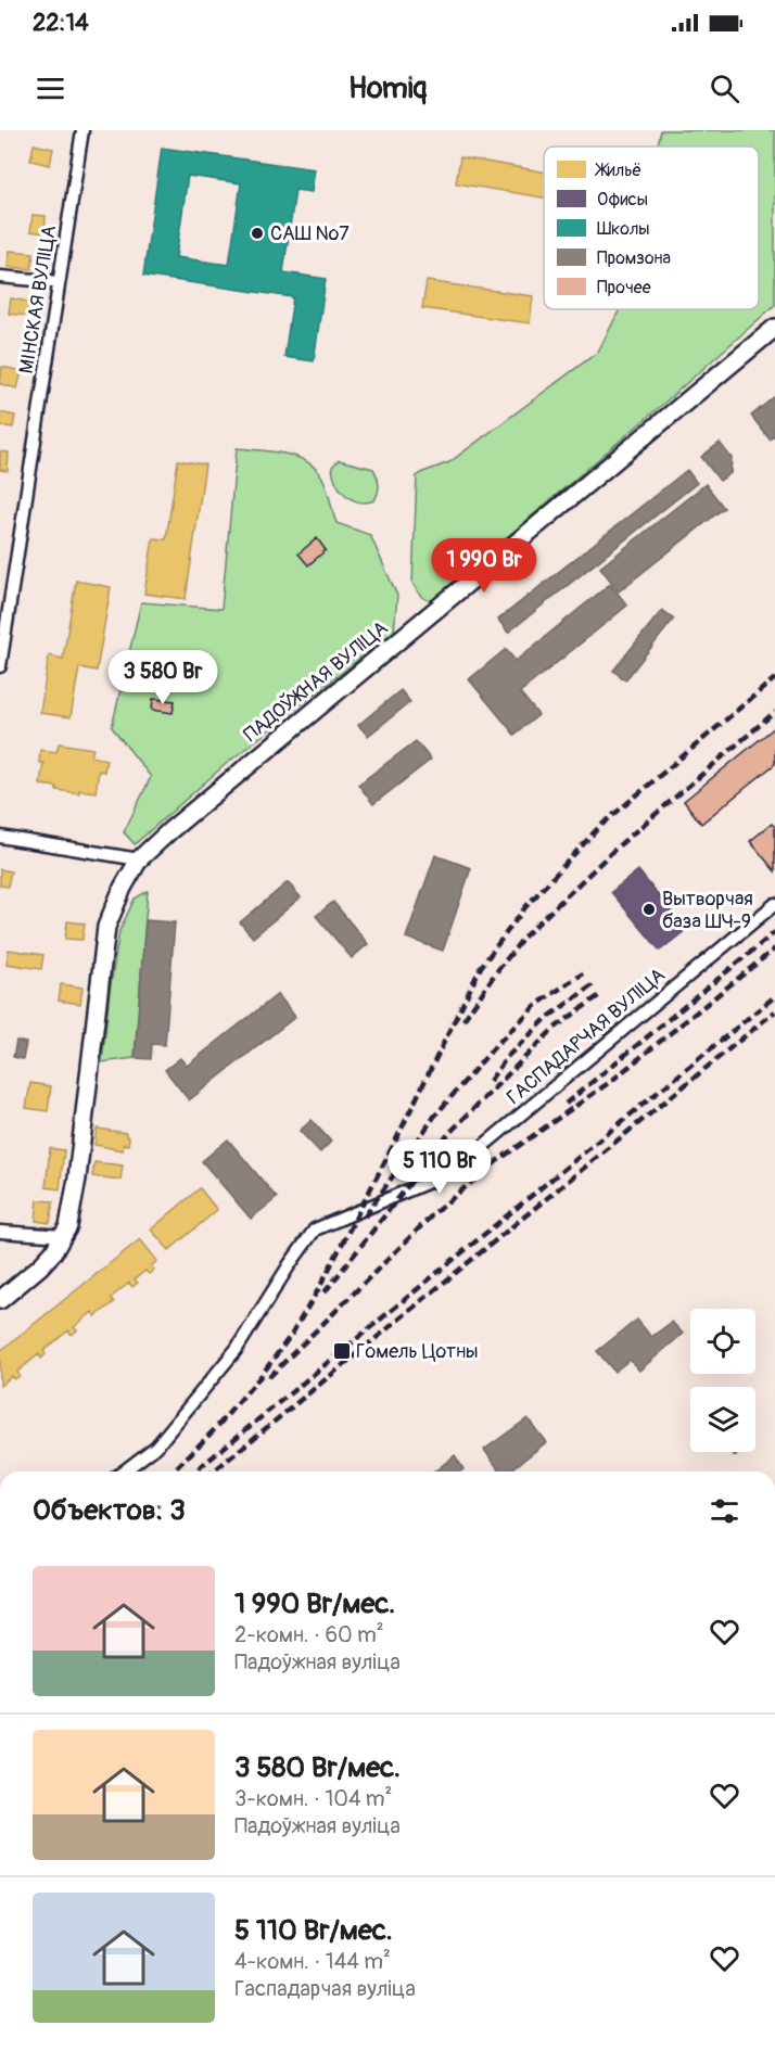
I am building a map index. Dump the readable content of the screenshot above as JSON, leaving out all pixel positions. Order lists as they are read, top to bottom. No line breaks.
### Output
{"streets":{"main road":["ПАДОЎЖНАЯ ВУЛІЦА"],"street":["МІНСКАЯ ВУЛІЦА","ГАСПАДАРЧАЯ ВУЛІЦА"]},"places":{"other":["САШ №7","Вытворчая база ШЧ-9"],"transit":["Гомель Цотны"]},"legend":["Жильё","Офисы","Школы","Промзона","Прочее"],"page":{"status":"22:14","header":"Homiq","price":["1 990 Br","3 580 Br","5 110 Br"],"heading":"Объектов: 3","list":[{"name":"1 990 Br/мес.","note":"2-комн. · 60 m² · Падоўжная вуліца"},{"name":"3 580 Br/мес.","note":"3-комн. · 104 m² · Падоўжная вуліца"},{"name":"5 110 Br/мес.","note":"4-комн. · 144 m² · Гаспадарчая вуліца"}]}}
